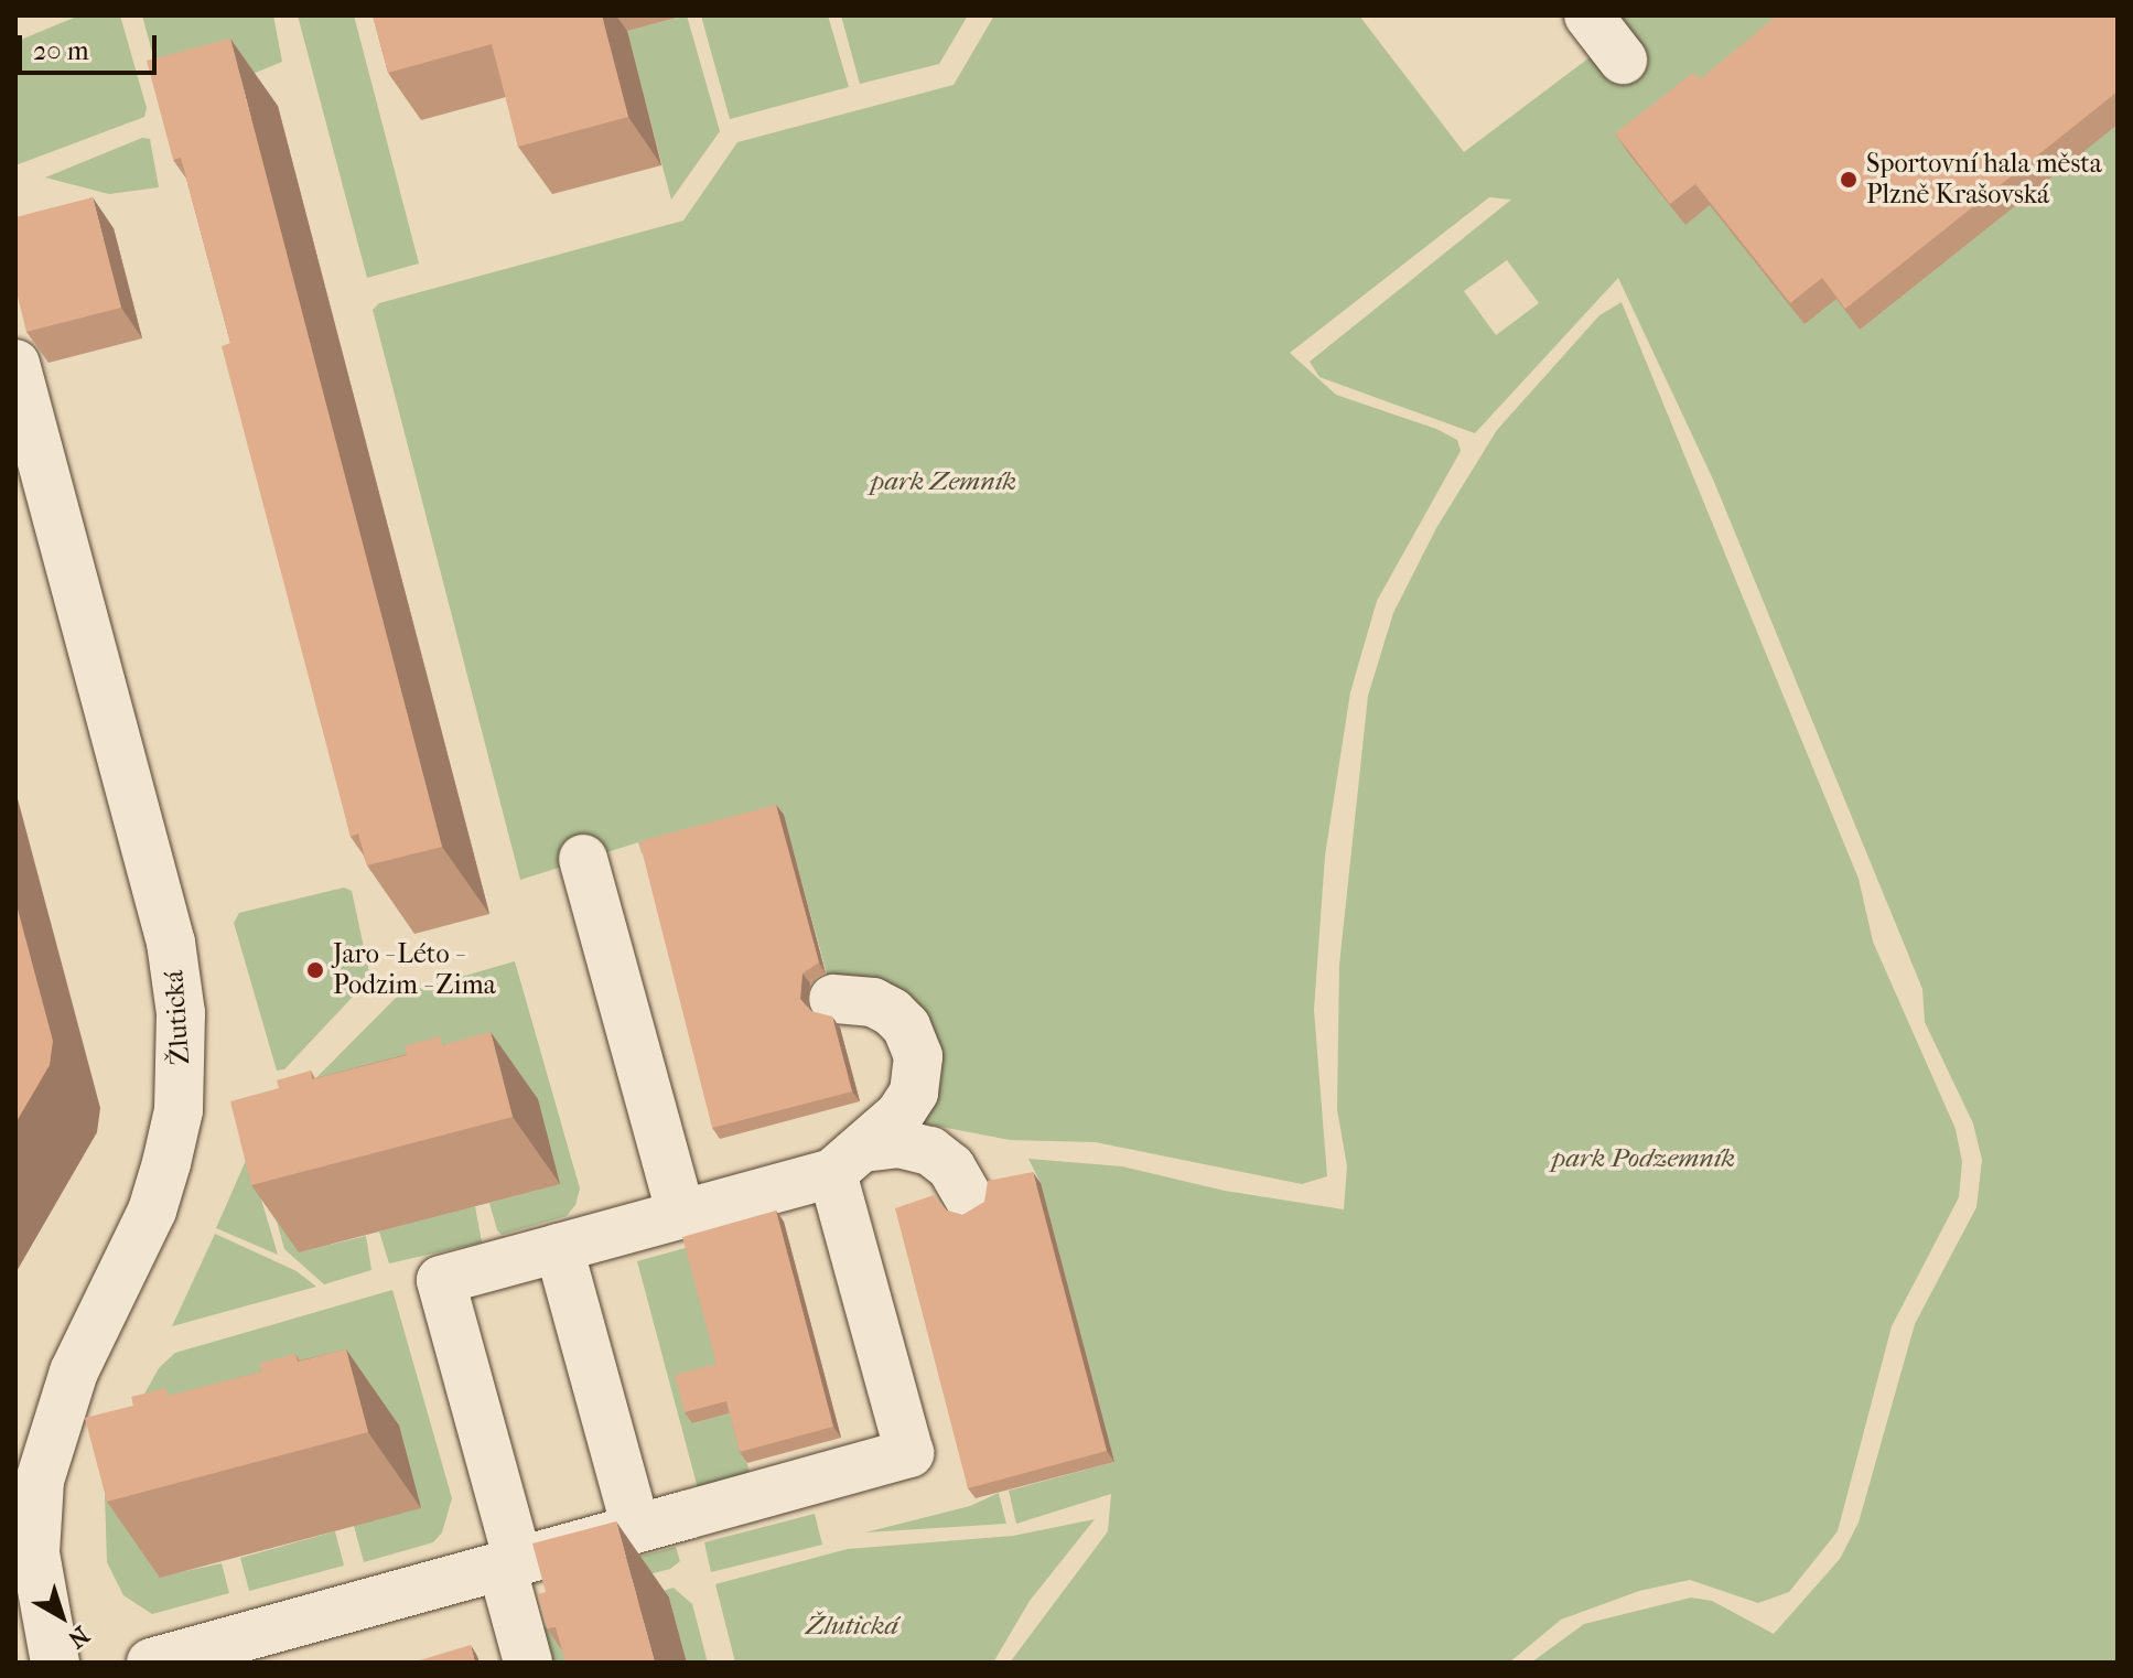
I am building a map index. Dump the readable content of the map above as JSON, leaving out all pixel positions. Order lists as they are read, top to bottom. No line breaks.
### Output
{"streets":{"street":["Žlutická"]},"parks":["park Zemník","park Podzemník","Žlutická"],"places":["Sportovní hala města Plzně Krašovská","Jaro - Léto - Podzim - Zima"],"scale_bar":"20 m","north":"bottom right"}
